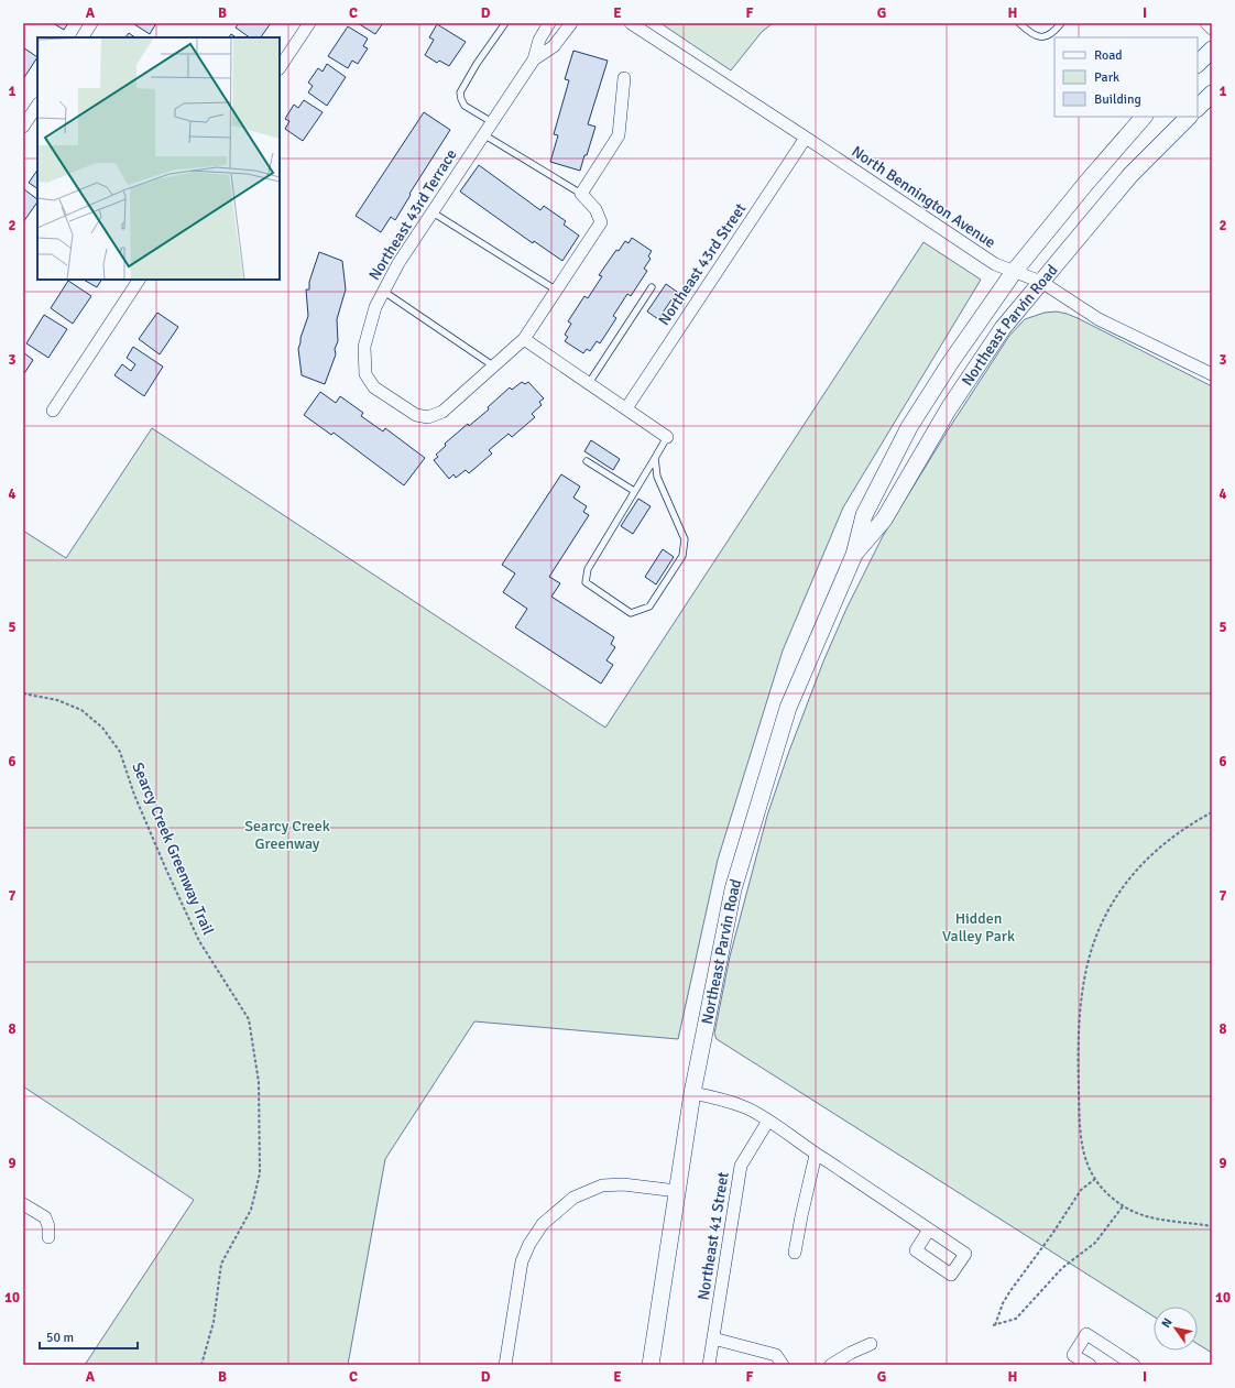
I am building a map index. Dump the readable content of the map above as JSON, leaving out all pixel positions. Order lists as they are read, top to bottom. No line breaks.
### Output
{"streets":{"main road":["Northeast Parvin Road"],"street":["North Bennington Avenue","Northeast 43rd Terrace","Northeast 43rd Street","Northeast 41 Street"],"path":["Searcy Creek Greenway Trail"]},"crossings":[["North Bennington Avenue","Northeast 43rd Street"],["North Bennington Avenue","Northeast Parvin Road"]],"parks":["Searcy Creek Greenway","Hidden Valley Park"],"legend":["Road","Park","Building"],"scale_bar":"50 m","north":"top left","grid":{"columns":["A","B","C","D","E","F","G","H","I"],"rows":["1","2","3","4","5","6","7","8","9","10"]}}
